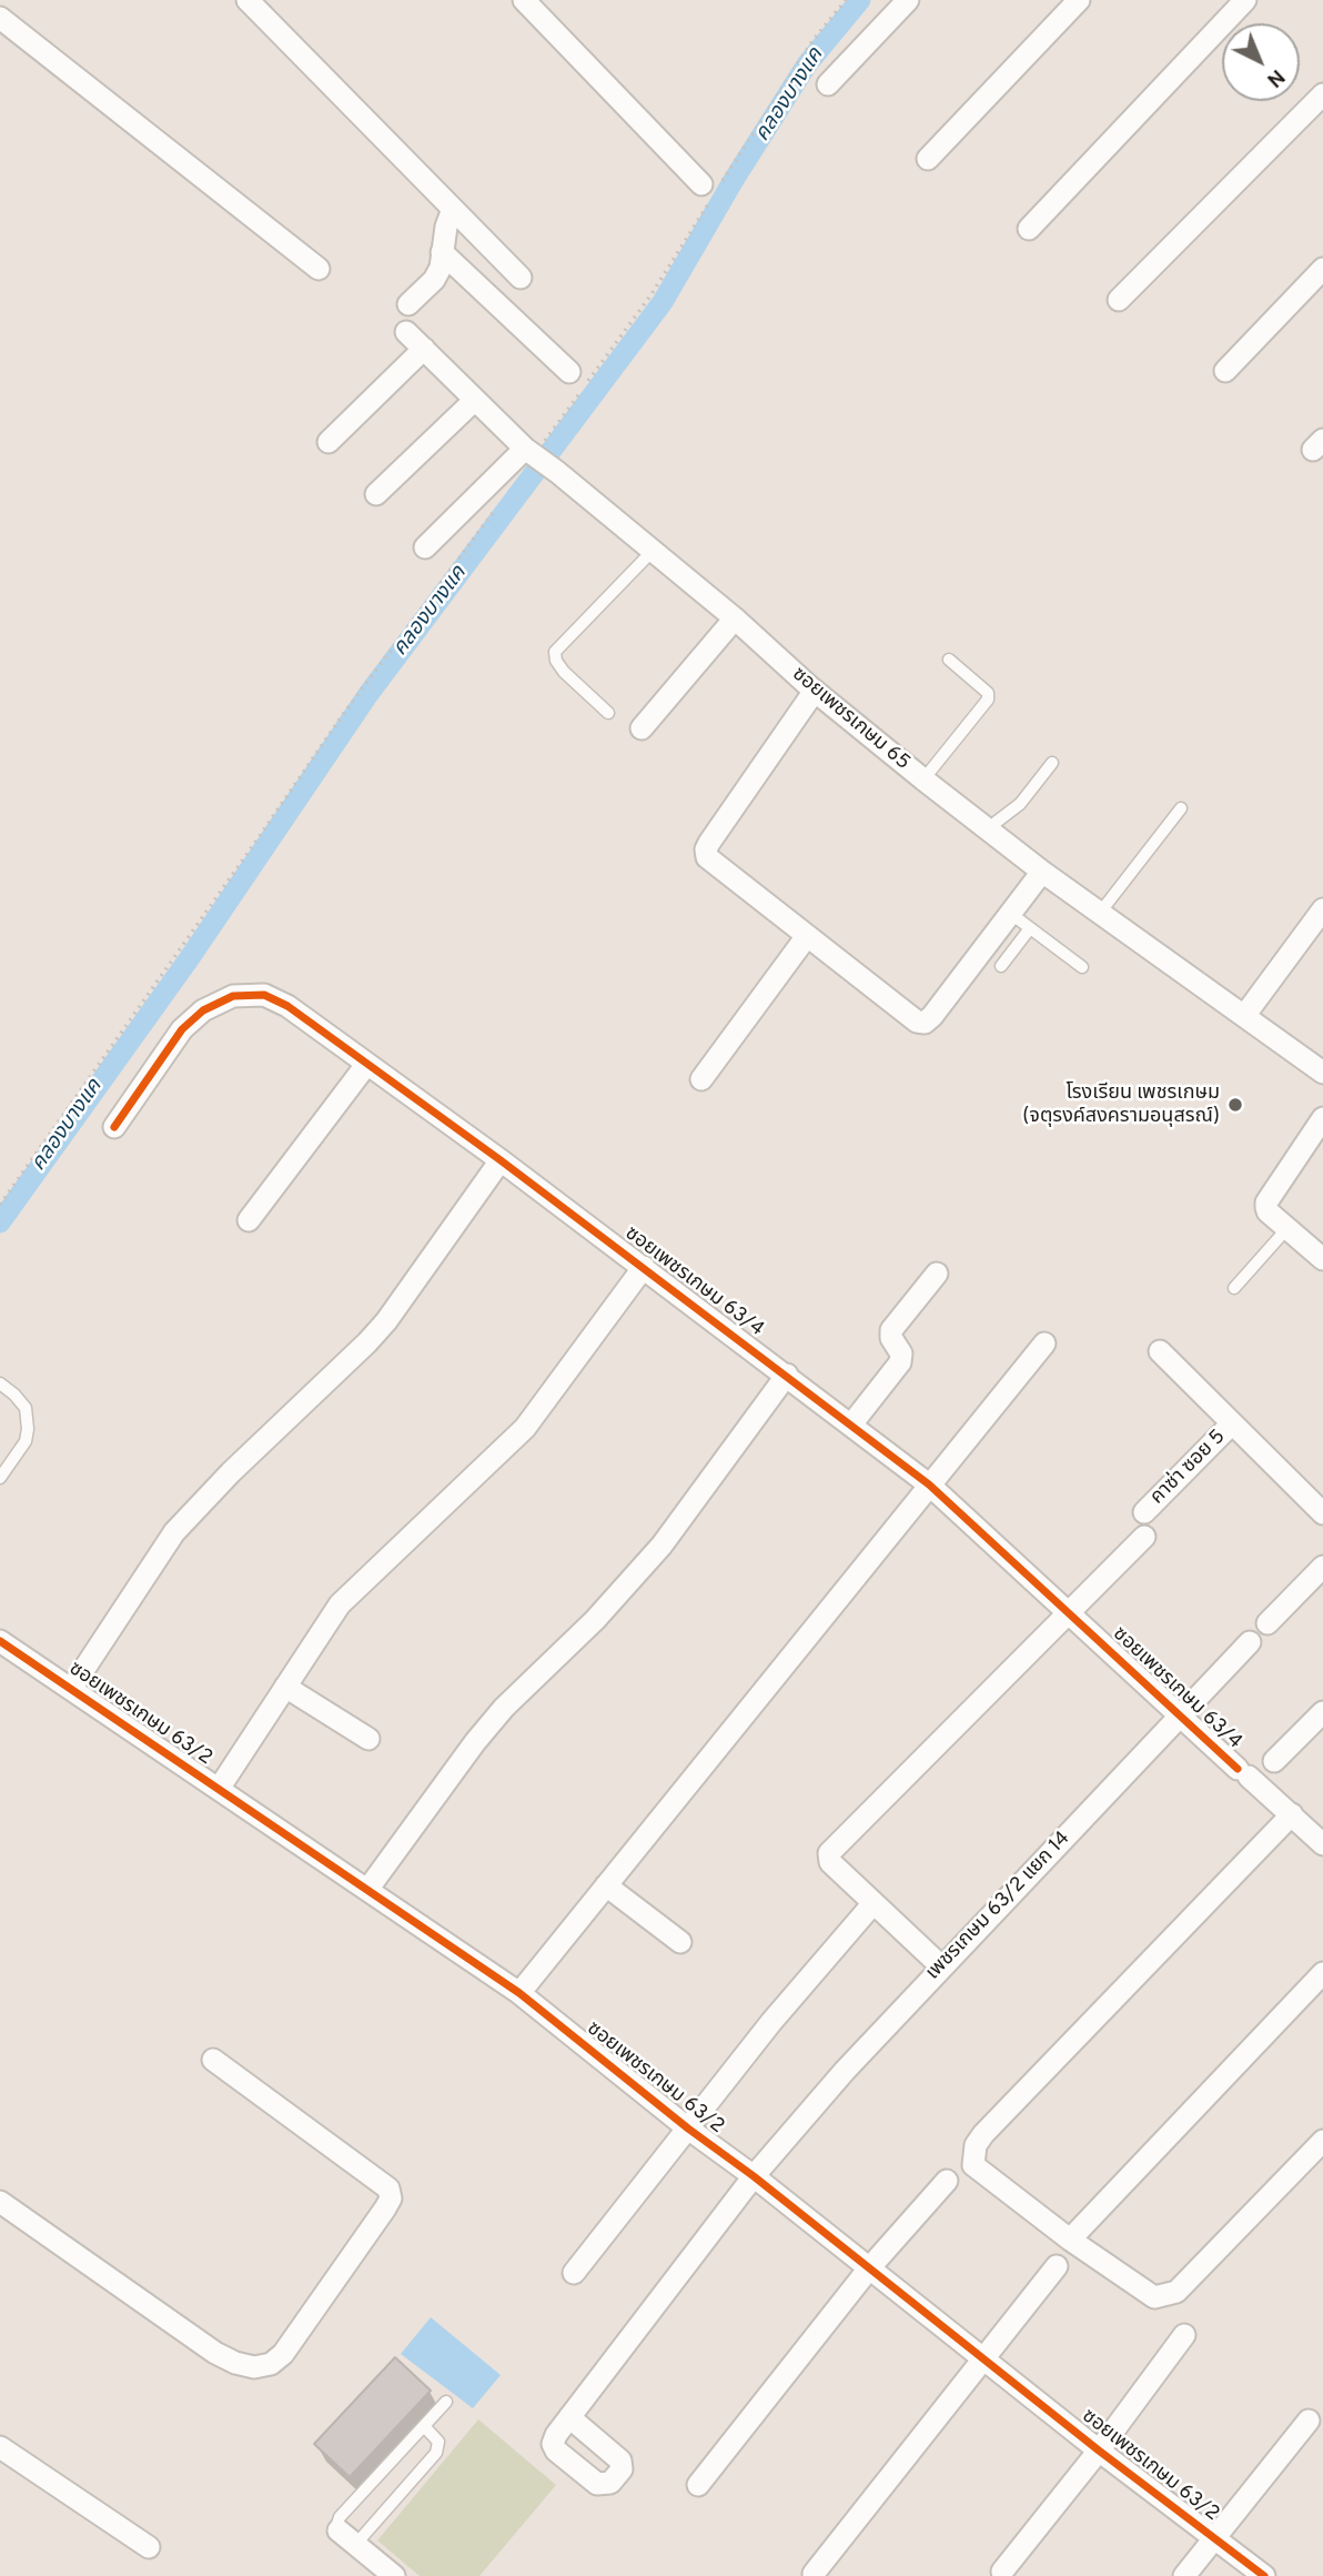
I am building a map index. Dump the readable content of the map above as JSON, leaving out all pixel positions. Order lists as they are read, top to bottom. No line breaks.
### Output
{"streets":{"street":["ซอยเพชรเกษม 65","ซอยเพชรเกษม 63/4","คาซ่า ซอย 5","ซอยเพชรเกษม 63/2","เพชรเกษม 63/2 แยก 14"]},"crossings":[["ซอยเพชรเกษม 63/4","เพชรเกษม 63/2 แยก 14"],["ซอยเพชรเกษม 63/2","เพชรเกษม 63/2 แยก 14"]],"water":["คลองบางแค"],"places":["โรงเรียน เพชรเกษม (จตุรงค์สงครามอนุสรณ์)"],"north":"bottom right"}
